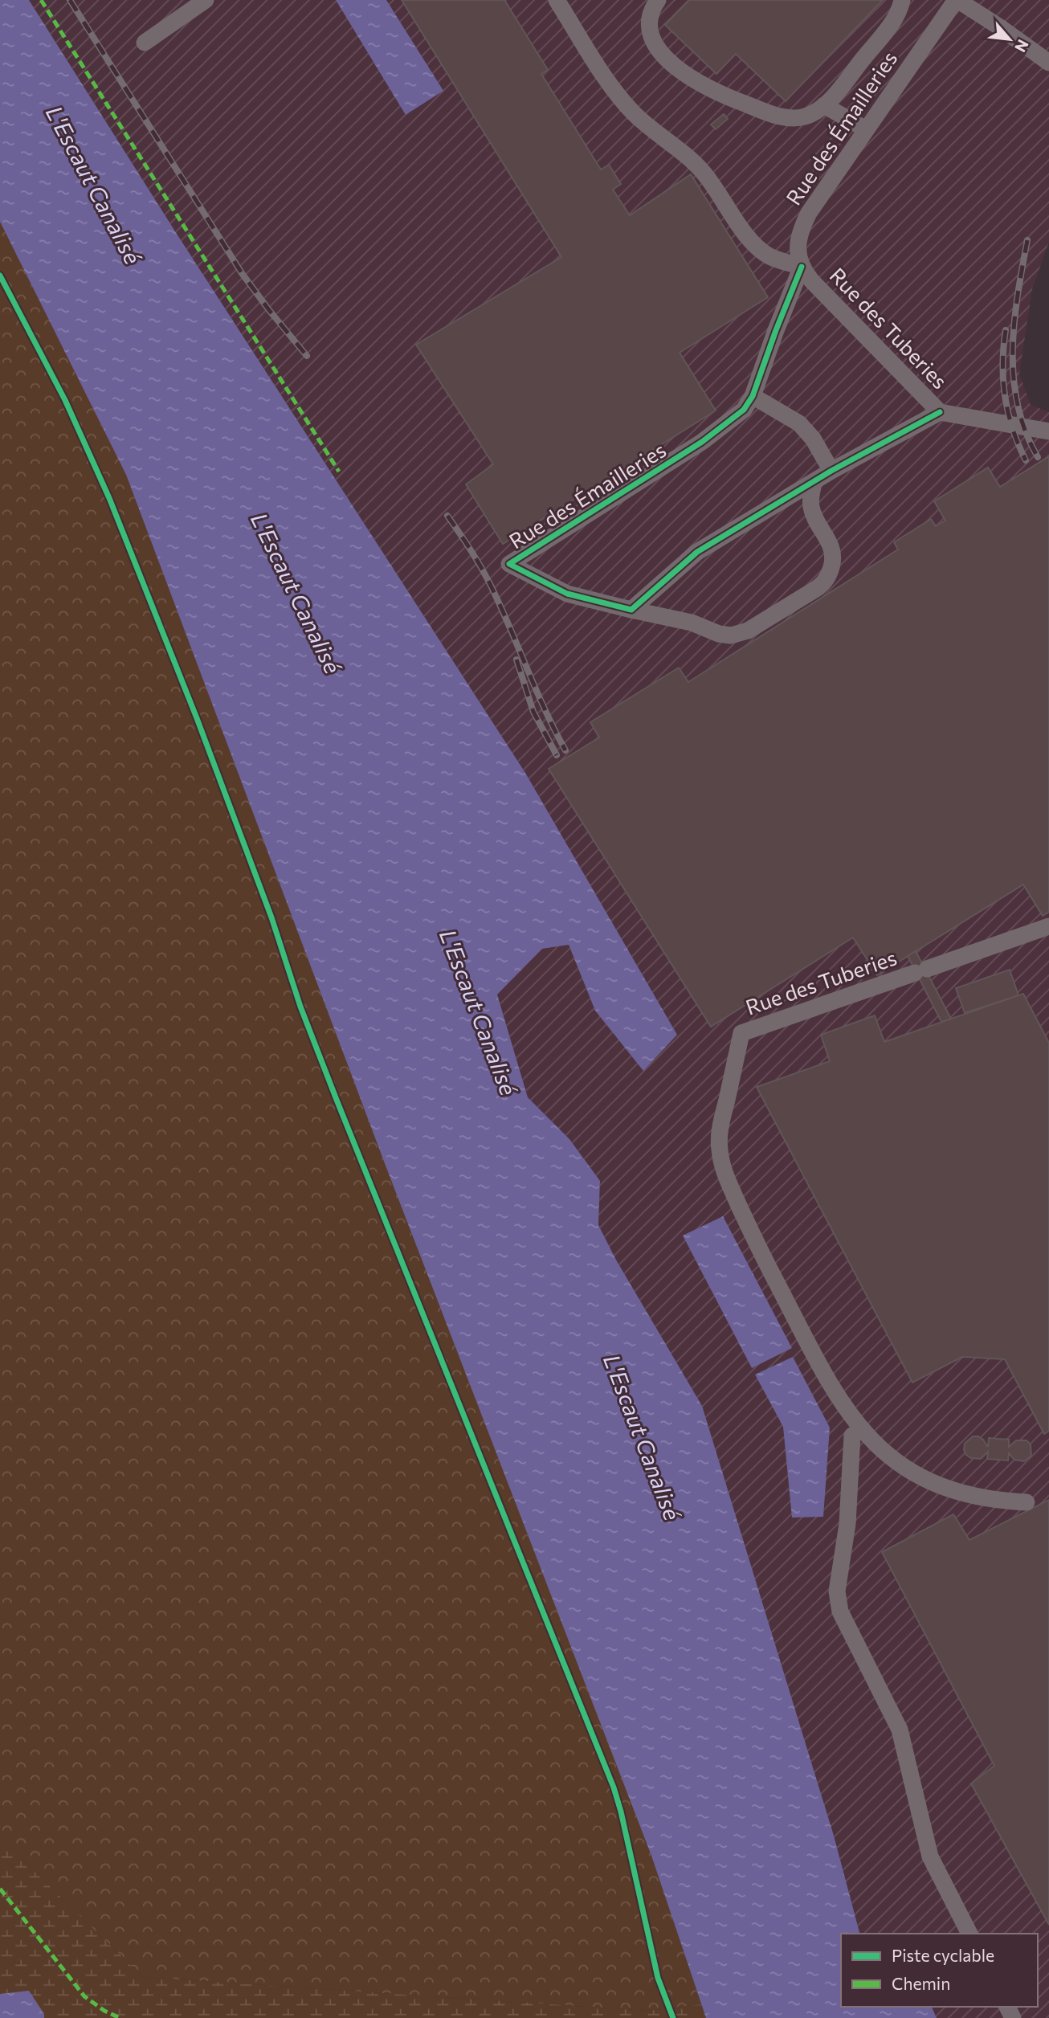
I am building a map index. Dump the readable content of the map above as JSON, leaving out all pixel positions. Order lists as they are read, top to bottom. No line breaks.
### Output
{"streets":{"street":["Rue des Émailleries","Rue des Tuberies"]},"crossings":[["Rue des Émailleries","Rue des Tuberies"]],"water":["L'Escaut Canalisé"],"legend":["Piste cyclable","Chemin"],"north":"bottom right"}
